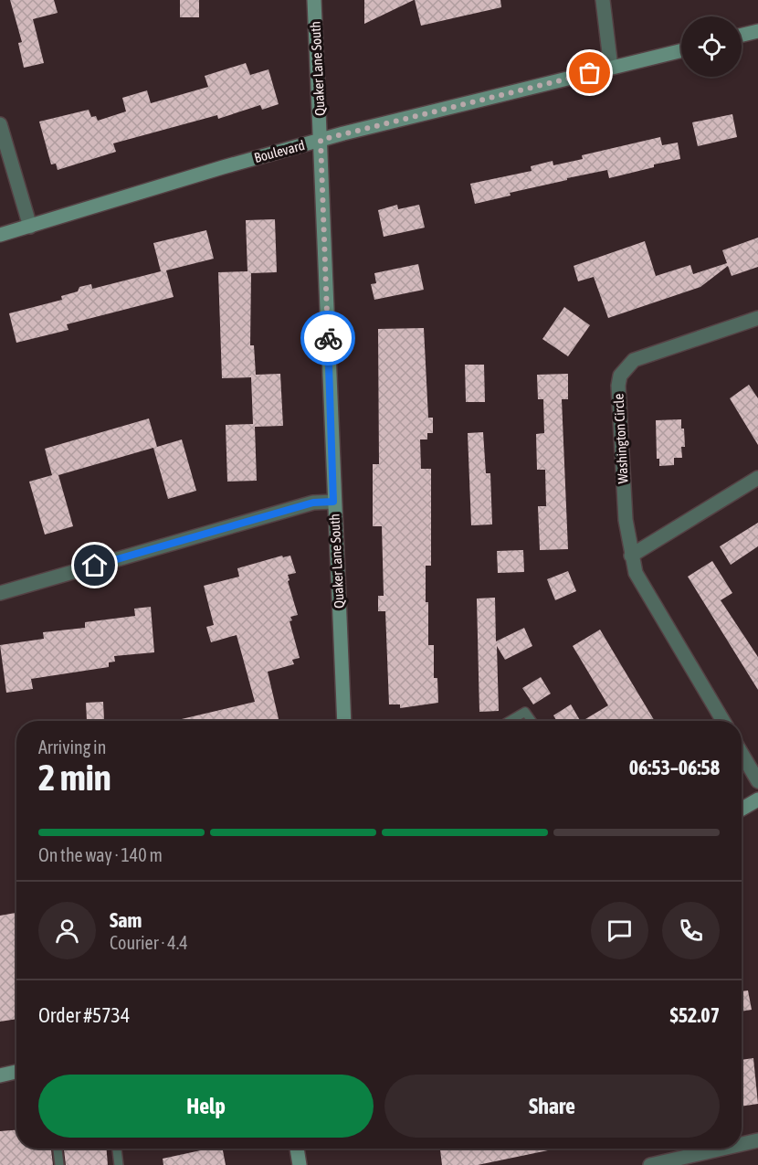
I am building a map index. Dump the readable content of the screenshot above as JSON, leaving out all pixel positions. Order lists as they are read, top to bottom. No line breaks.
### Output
{"streets":{"main road":["Quaker Lane South","Boulevard"],"street":["Washington Circle"]},"crossings":[["Quaker Lane South","Boulevard"]],"page":{"heading":["2 min","Arriving in","06:53–06:58"],"panel":["Sam","Courier · 4.4","Order #5734","$52.07"],"bar":"On the way · 140 m","buttons":["Help","Share"]}}
